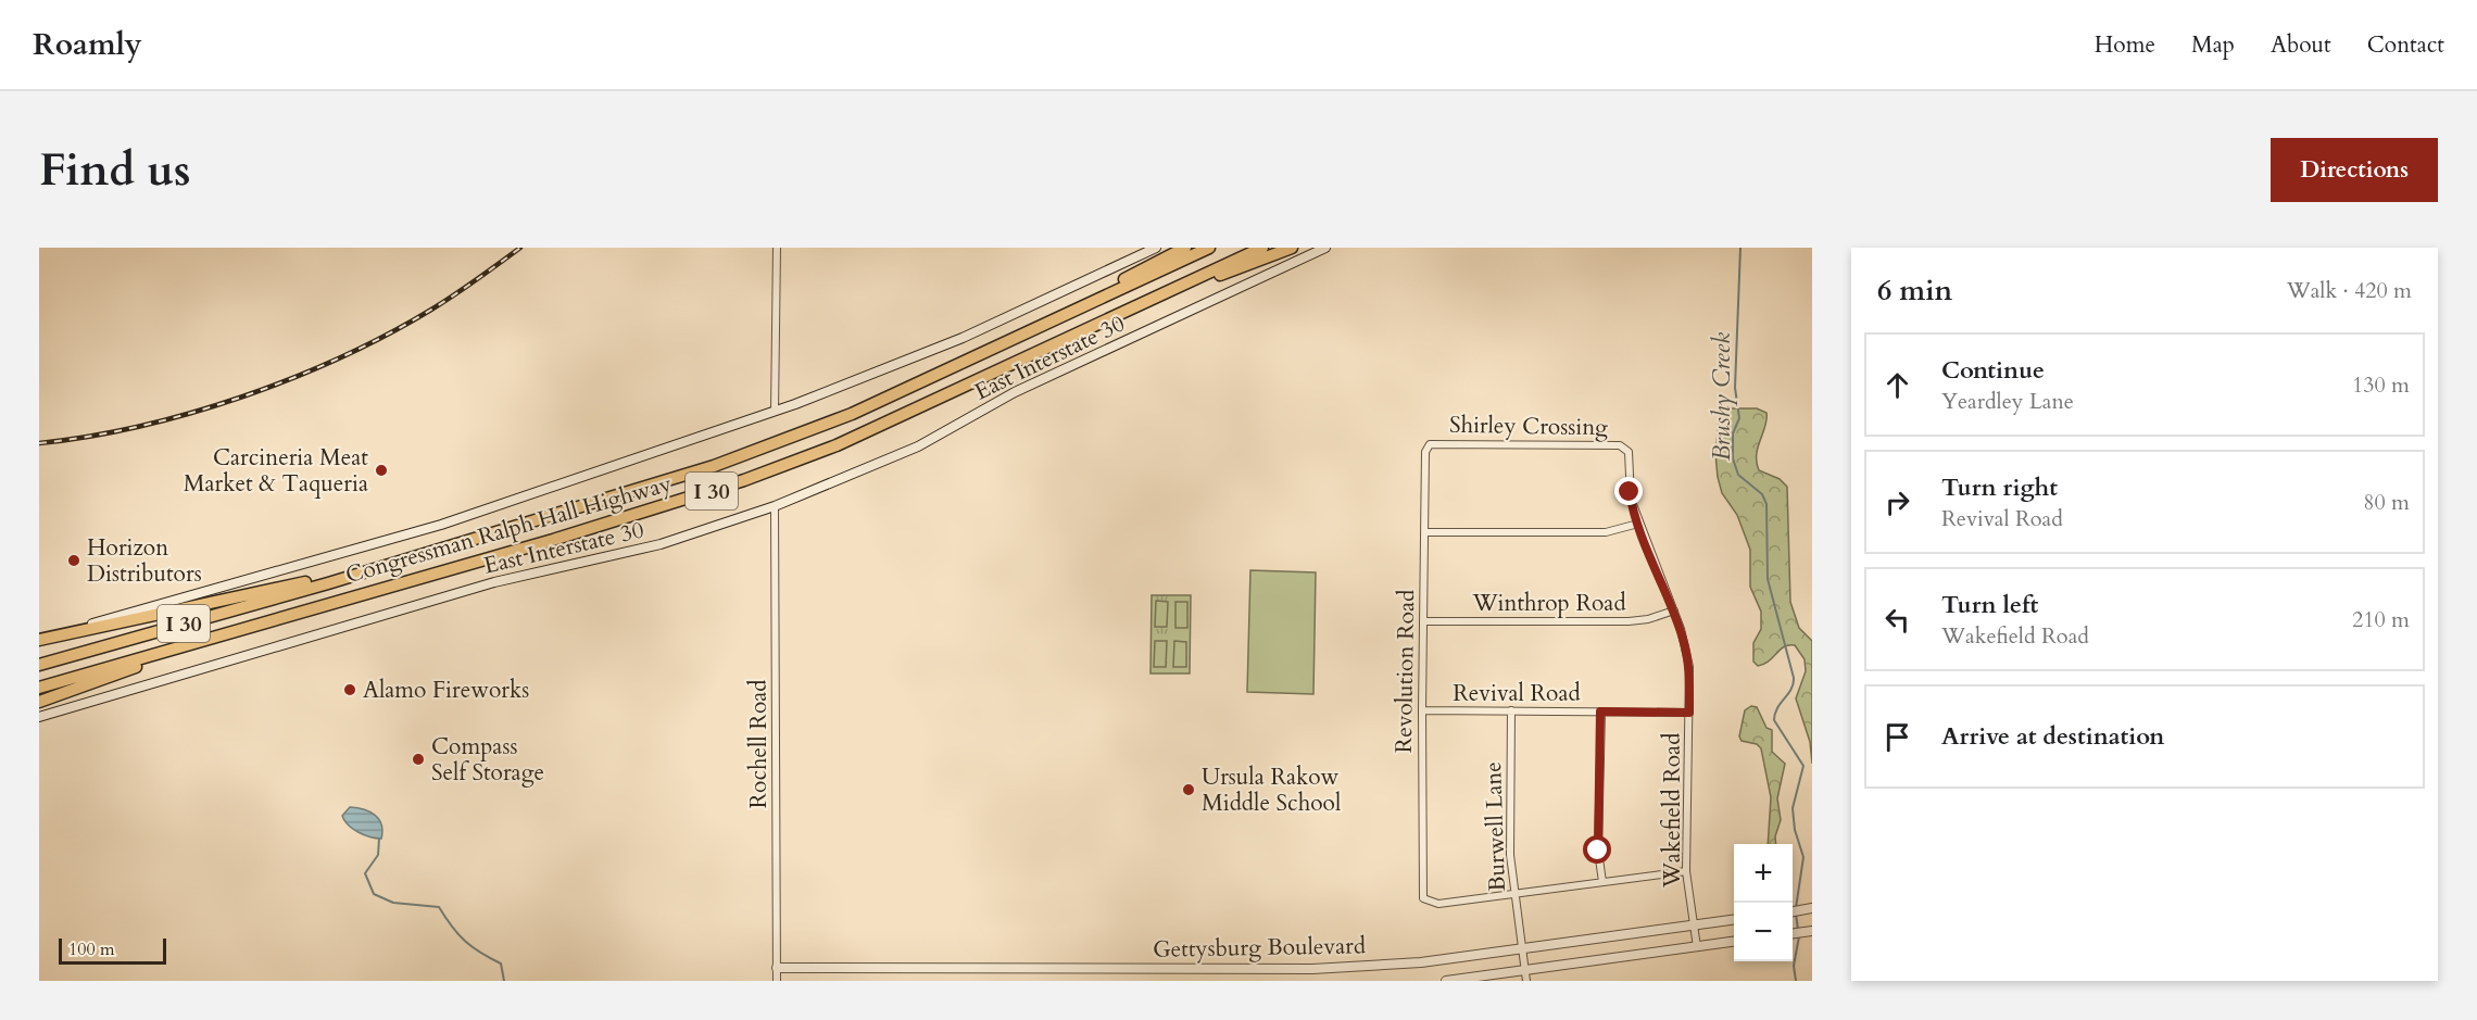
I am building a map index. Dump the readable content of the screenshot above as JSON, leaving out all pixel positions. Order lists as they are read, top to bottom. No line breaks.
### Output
{"streets":{"highway":["I 30","Congressman Ralph Hall Highway"],"main road":["East Interstate 30"],"street":["Shirley Crossing","Winthrop Road","Revolution Road","Revival Road","Rochell Road","Wakefield Road","Burwell Lane","Gettysburg Boulevard"]},"crossings":[["East Interstate 30","Rochell Road"],["Shirley Crossing","Revolution Road"],["Shirley Crossing","Wakefield Road"],["Winthrop Road","Revolution Road"],["Winthrop Road","Wakefield Road"],["Revolution Road","Revival Road"],["Revolution Road","Burwell Lane"],["Revival Road","Wakefield Road"],["Revival Road","Burwell Lane"],["Rochell Road","Gettysburg Boulevard"],["Wakefield Road","Gettysburg Boulevard"],["Burwell Lane","Gettysburg Boulevard"]],"water":["Brushy Creek"],"places":["Carcineria Meat Market & Taqueria","Horizon Distributors","Alamo Fireworks","Compass Self Storage","Ursula Rakow Middle School"],"scale_bar":"100 m","page":{"header":"Roamly","nav":["Home","Map","About","Contact"],"buttons":"Directions","title":"Find us","heading":["6 min","Walk · 420 m"],"list":[["Continue","Yeardley Lane","130 m"],["Turn right","Revival Road","80 m"],["Turn left","Wakefield Road","210 m"],"Arrive at destination"],"map_buttons":["+","−"],"scale":"100 m"}}
